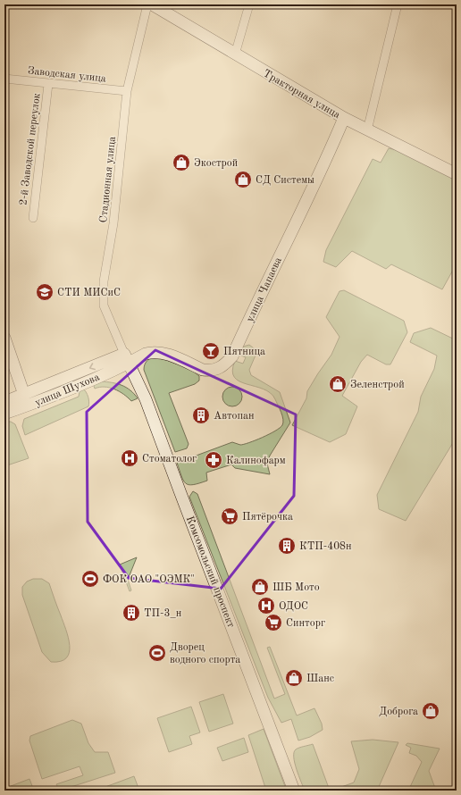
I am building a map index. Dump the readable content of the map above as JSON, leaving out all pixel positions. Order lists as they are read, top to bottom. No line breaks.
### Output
{"streets":{"main road":["Тракторная улица","улица Чапаева","улица Шухова","Комсомольский проспект"],"street":["Заводская улица","2-й Заводской переулок","Стадионная улица"]},"crossings":[["Заводская улица","2-й Заводской переулок"],["Заводская улица","Стадионная улица"],["Тракторная улица","улица Чапаева"],["Стадионная улица","улица Чапаева"],["Стадионная улица","улица Шухова"],["Стадионная улица","Комсомольский проспект"],["улица Чапаева","улица Шухова"],["улица Чапаева","Комсомольский проспект"],["улица Шухова","Комсомольский проспект"]],"places":{"shop":["Экострой","СД Системы","Зеленстрой","ШБ Мото","Шанс","Доброга"],"school or university":["СТИ МИСиС"],"bar":["Пятница"],"building":["Автопан","КТП-408н","ТП-3_н"],"hospital":["Стоматолог","ОДОС"],"pharmacy":["Калинофарм"],"supermarket":["Пятёрочка","Синторг"],"sports":["ФОК ОАО \"ОЭМК\"","Дворец водного спорта"]}}
